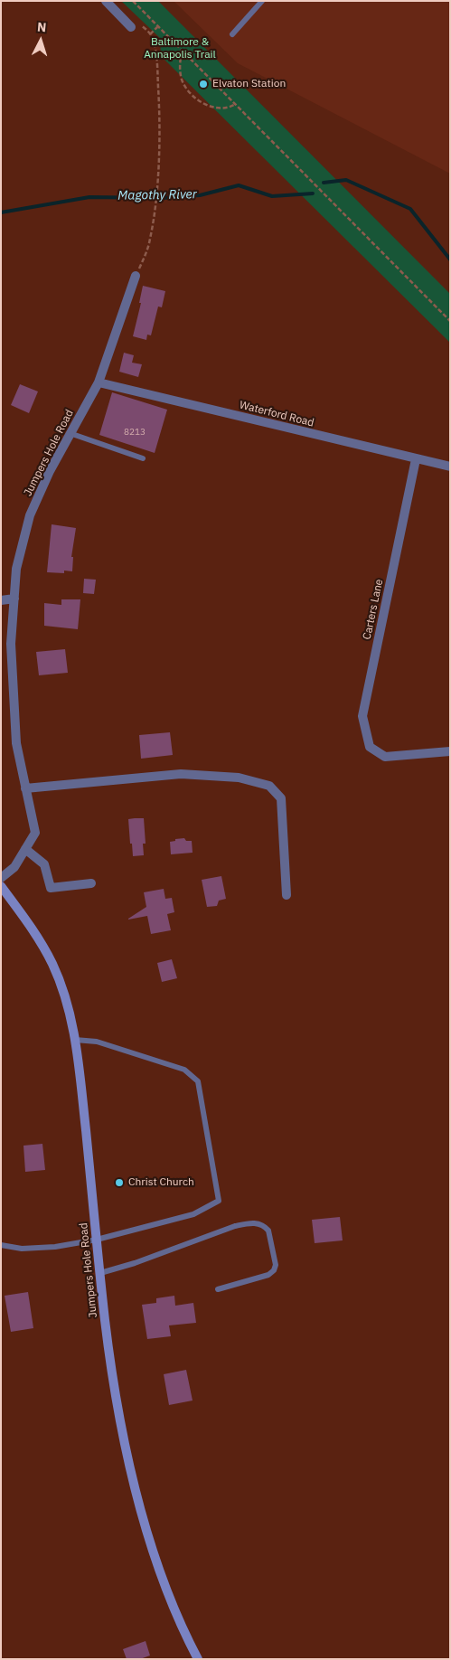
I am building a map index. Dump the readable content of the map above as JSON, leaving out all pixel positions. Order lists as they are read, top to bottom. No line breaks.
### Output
{"streets":{"main road":["Jumpers Hole Road"],"street":["Waterford Road","Carters Lane"]},"crossings":[["Waterford Road","Jumpers Hole Road"],["Waterford Road","Carters Lane"]],"water":["Magothy River"],"parks":["Baltimore & Annapolis Trail"],"places":["Elvaton Station","Christ Church"],"house_numbers":["8213"],"north":"top"}
